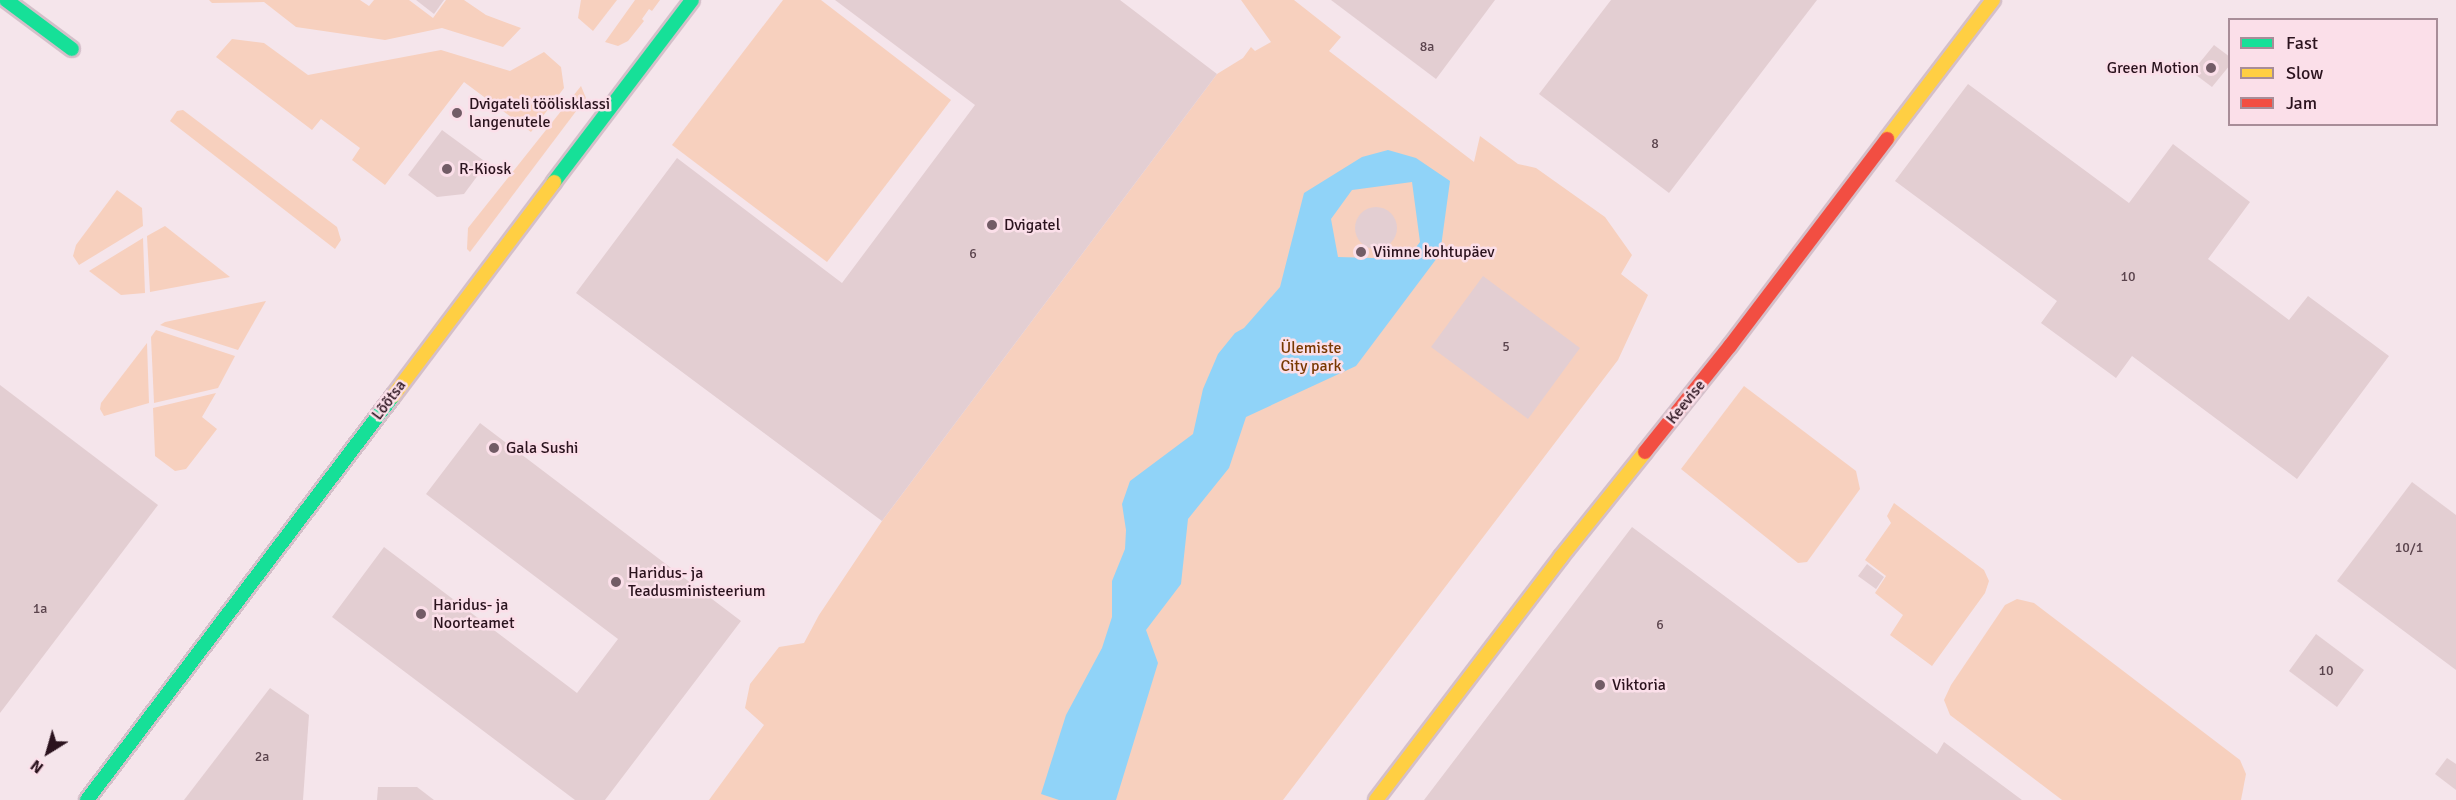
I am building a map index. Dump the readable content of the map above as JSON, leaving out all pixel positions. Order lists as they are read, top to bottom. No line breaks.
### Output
{"streets":{"street":["Lõõtsa","Keevise"]},"parks":["Ülemiste City park"],"places":["Green Motion","Dvigateli töölisklassi langenutele","R-Kiosk","Dvigatel","Viimne kohtupäev","Gala Sushi","Haridus- ja Teadusministeerium","Haridus- ja Noorteamet","Viktoria"],"house_numbers":["8a","8","6","10","5","10/1","1a","6","10","2a"],"legend":["Fast","Slow","Jam"],"north":"bottom left"}
